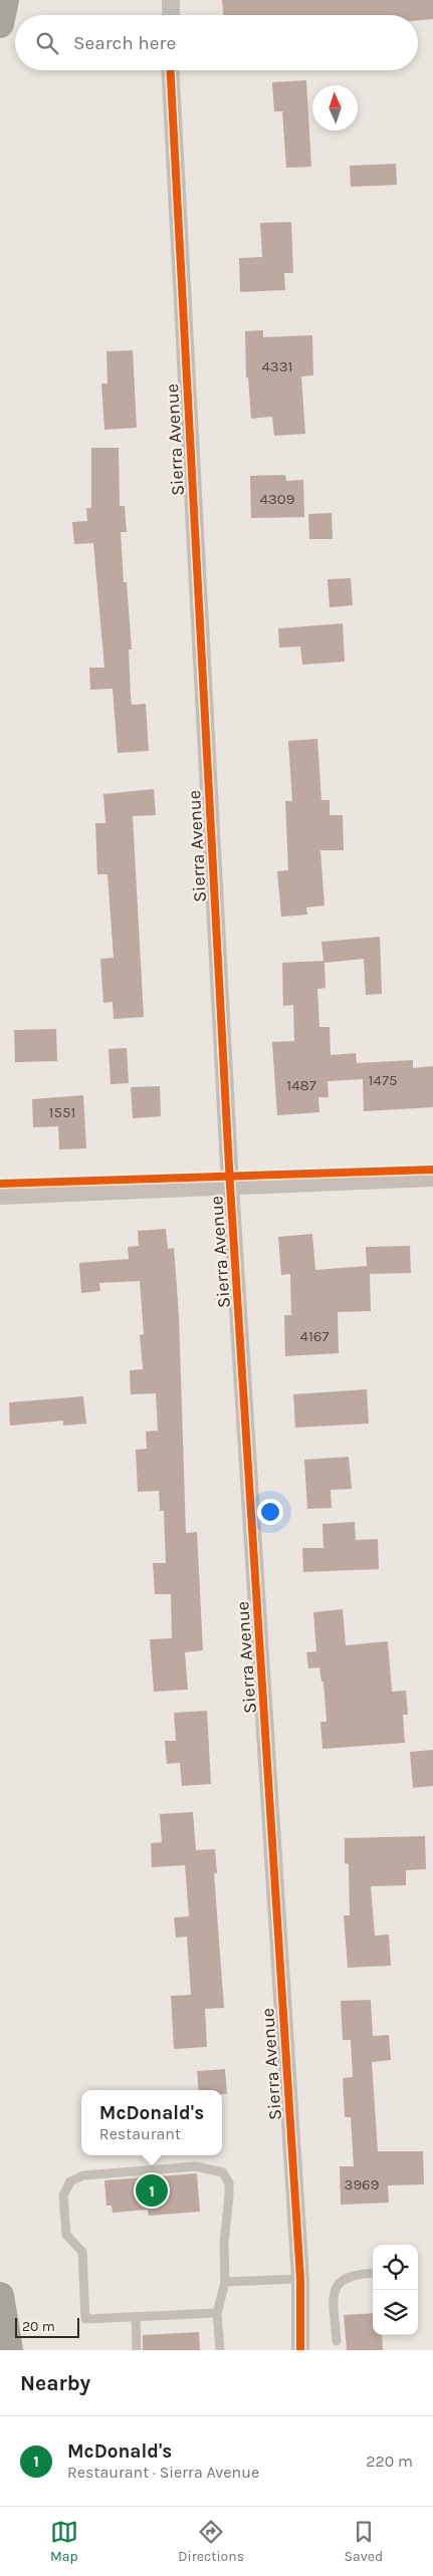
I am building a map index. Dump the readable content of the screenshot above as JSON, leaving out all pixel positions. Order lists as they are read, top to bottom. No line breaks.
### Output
{"streets":{"street":["Sierra Avenue"]},"house_numbers":["4331","4309","1475","1487","1551","4167","3969"],"scale_bar":"20 m","north":"top","page":{"search":"Search here","popup":["McDonald's","Restaurant"],"pins":"1","scale":"20 m","heading":"Nearby","list":[{"mark":"1","name":"McDonald's","note":"Restaurant · Sierra Avenue","value":"220 m"}],"nav":["Map","Directions","Saved"]}}
